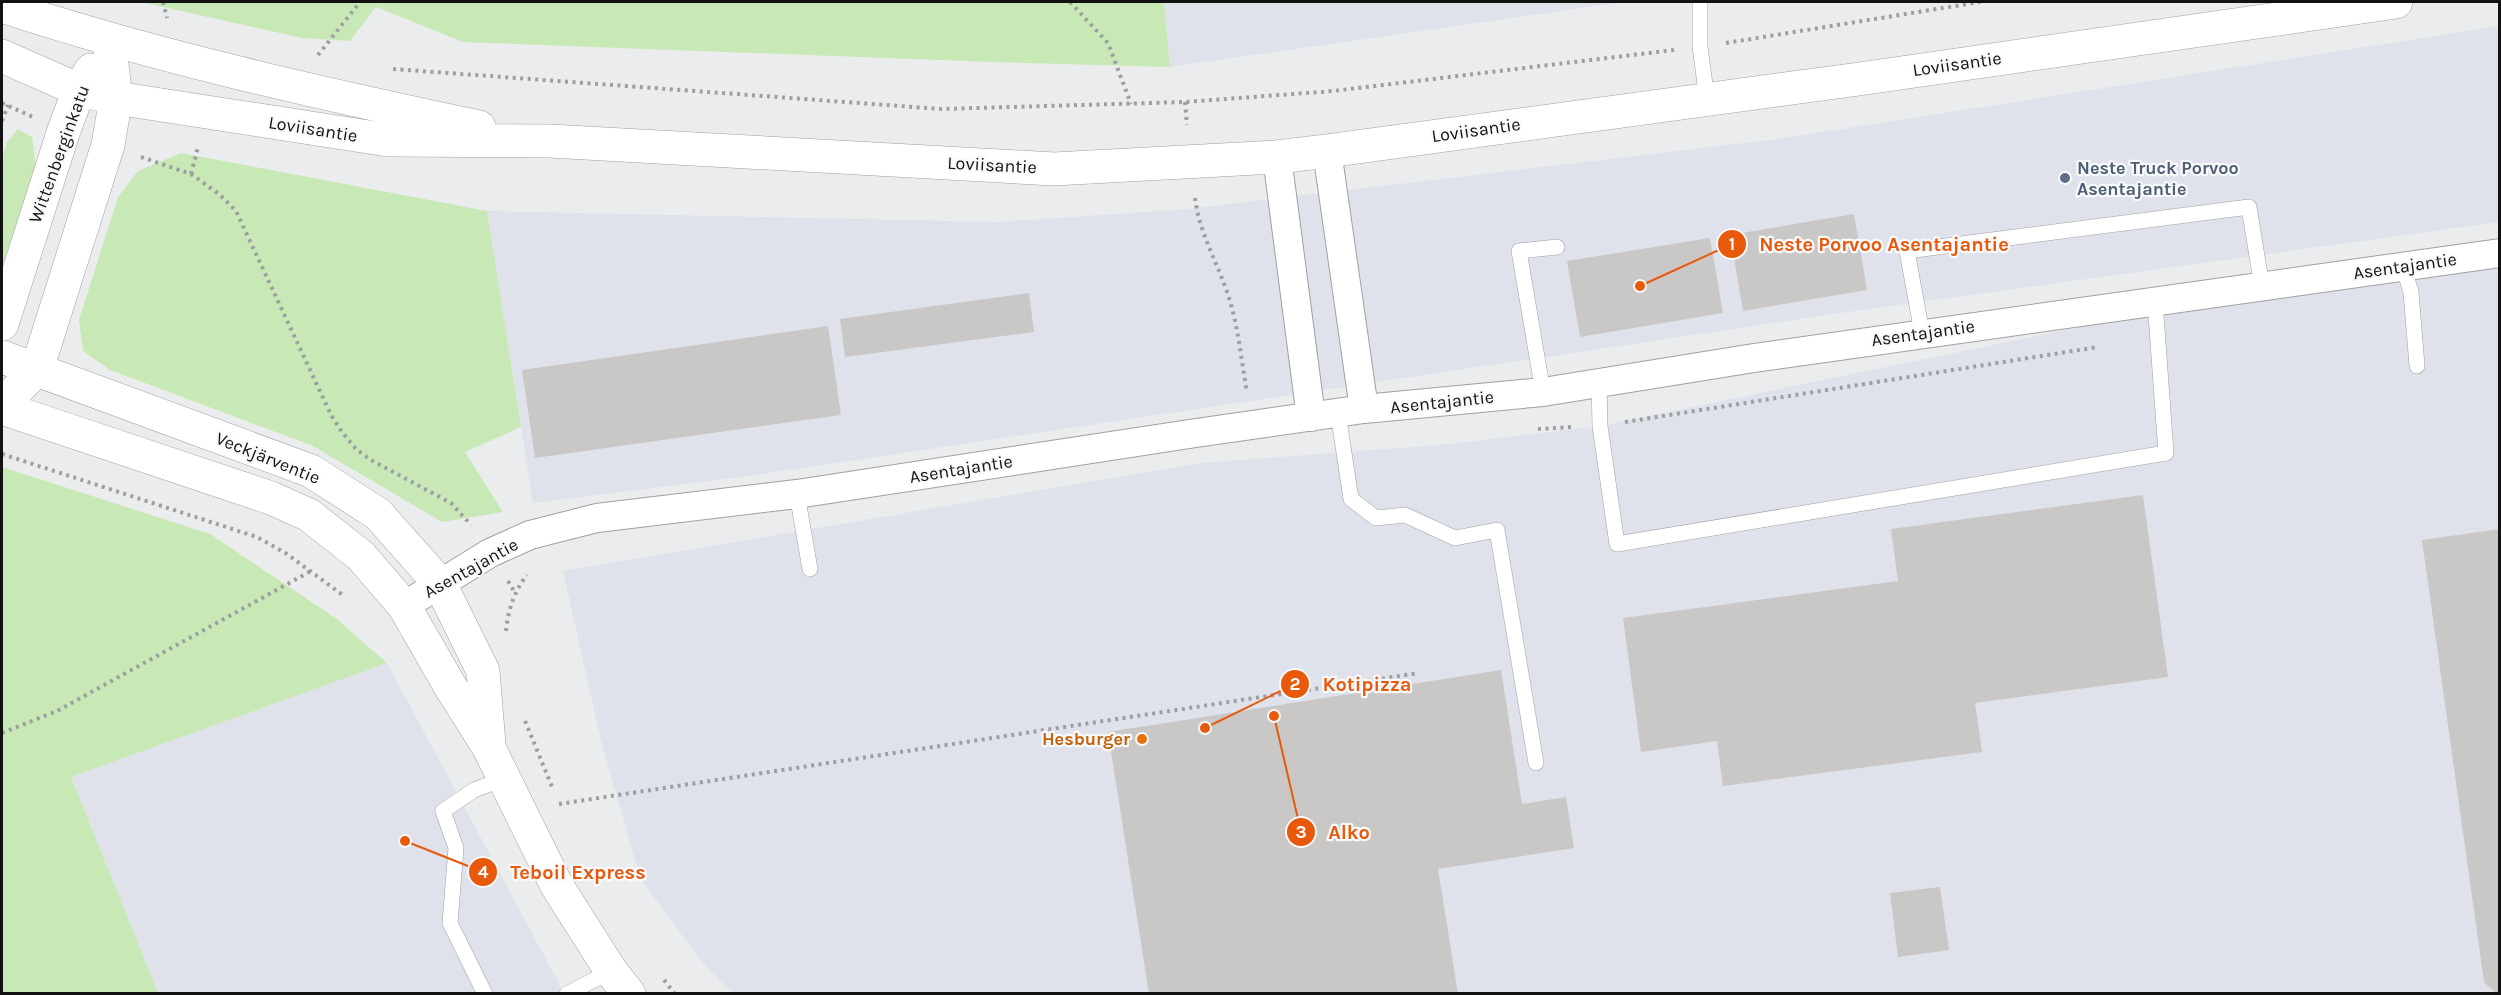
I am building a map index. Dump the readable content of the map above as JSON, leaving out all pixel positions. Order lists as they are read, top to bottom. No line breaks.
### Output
{"streets":{"main road":["Loviisantie","Wittenberginkatu","Veckjärventie"],"street":["Asentajantie"]},"crossings":[["Loviisantie","Wittenberginkatu"],["Wittenberginkatu","Veckjärventie"],["Asentajantie","Veckjärventie"]],"places":["Neste Truck Porvoo Asentajantie","Neste Porvoo Asentajantie","Alko","Kotipizza","Hesburger","Teboil Express"]}
